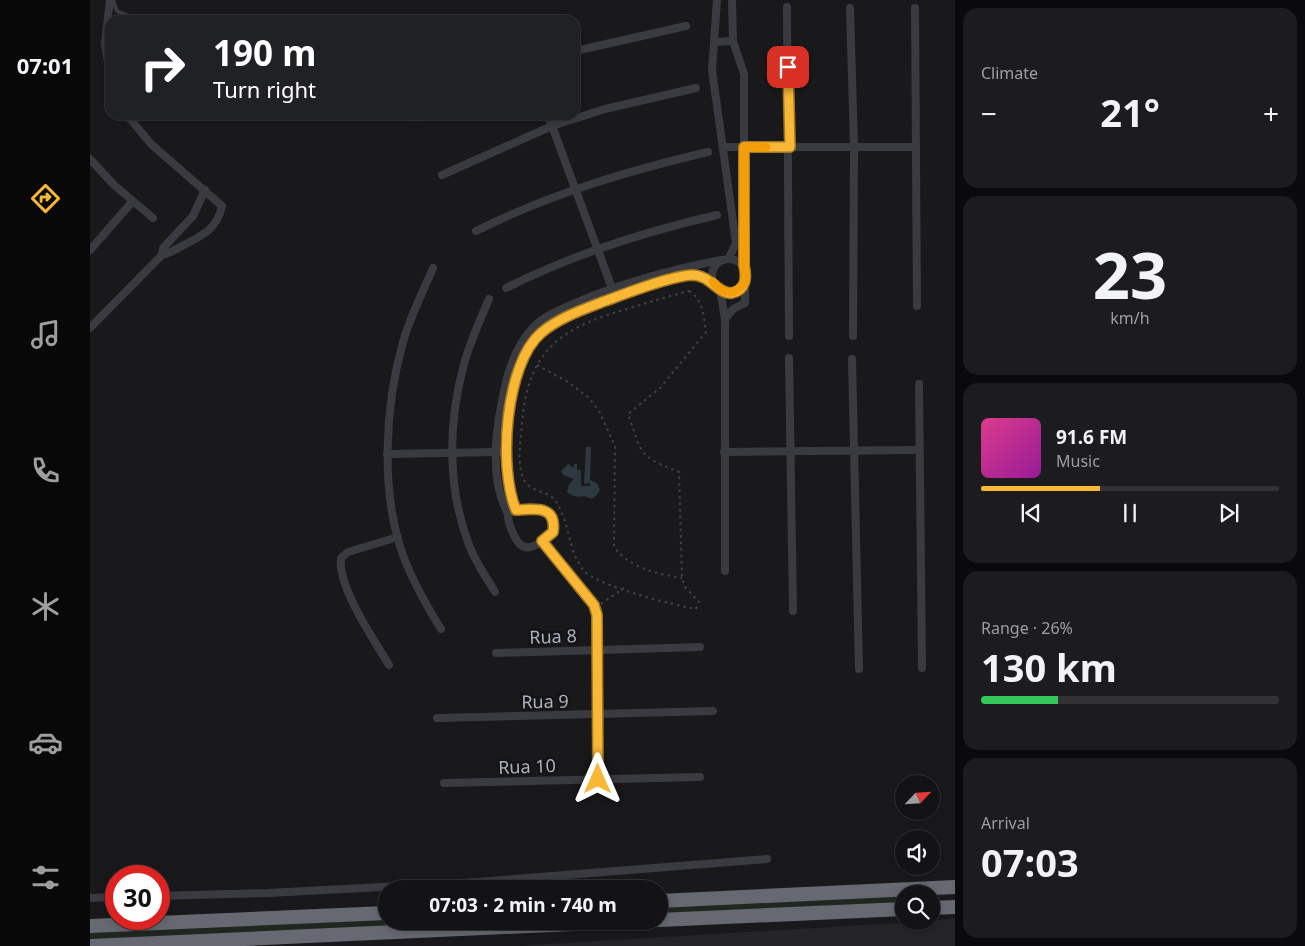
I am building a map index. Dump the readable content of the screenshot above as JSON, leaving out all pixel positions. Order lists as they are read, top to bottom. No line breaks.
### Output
{"streets":{"street":["Rua 8","Rua 9","Rua 10"]},"north":"top right","page":{"tabs":"07:01","tile":["Climate",["23","km/h"],["Range · 26%","130 km"],["Arrival","07:03"]],"turn":["190 m","Turn right"],"heat":["−","21°","+"],"song":["91.6 FM","Music"],"limit":"30","trip":"07:03 · 2 min · 740 m"}}
